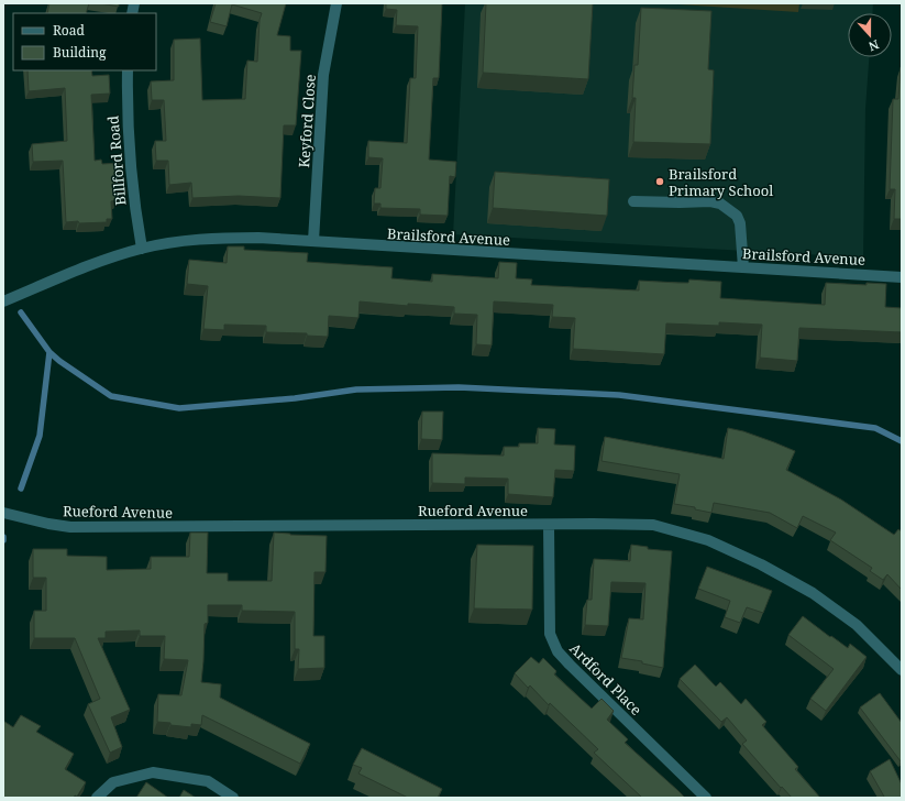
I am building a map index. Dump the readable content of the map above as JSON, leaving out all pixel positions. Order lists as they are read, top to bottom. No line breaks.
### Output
{"streets":{"street":["Keyford Close","Billford Road","Brailsford Avenue","Rueford Avenue","Ardford Place"]},"crossings":[["Keyford Close","Brailsford Avenue"],["Billford Road","Brailsford Avenue"],["Rueford Avenue","Ardford Place"]],"places":["Brailsford Primary School"],"legend":["Road","Building"],"north":"bottom"}
